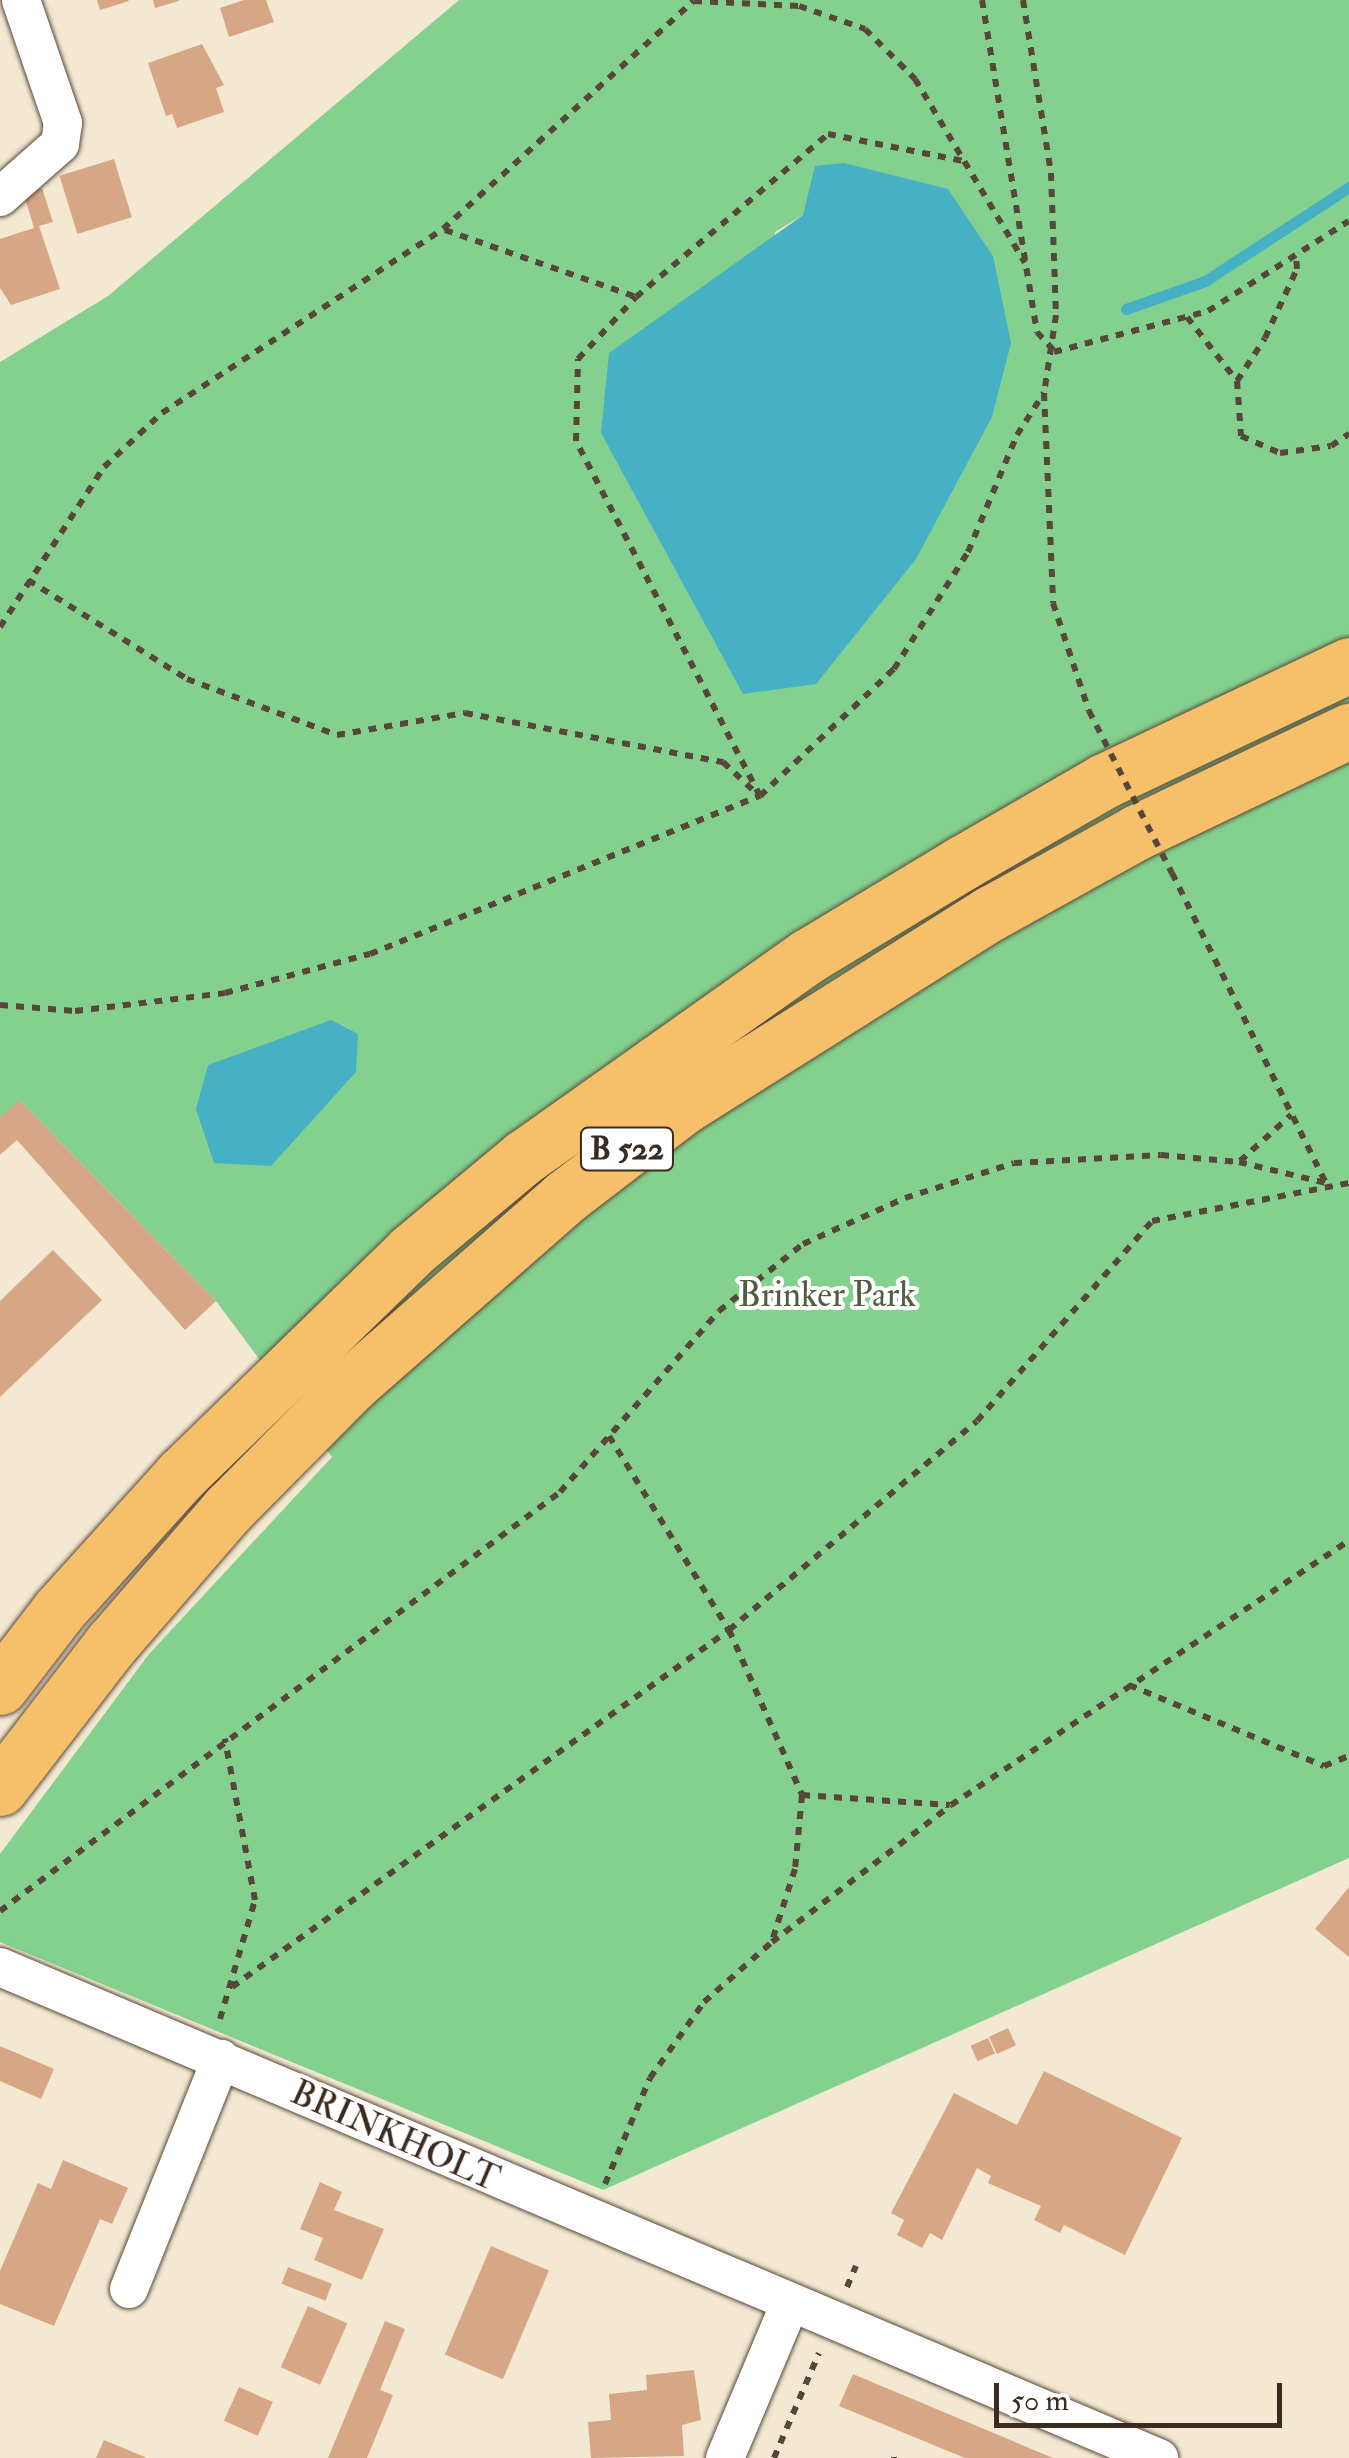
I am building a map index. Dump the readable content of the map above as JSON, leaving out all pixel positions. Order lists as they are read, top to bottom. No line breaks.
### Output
{"streets":{"highway":["B 522"],"street":["BRINKHOLT"]},"parks":["Brinker Park"],"scale_bar":"50 m"}
